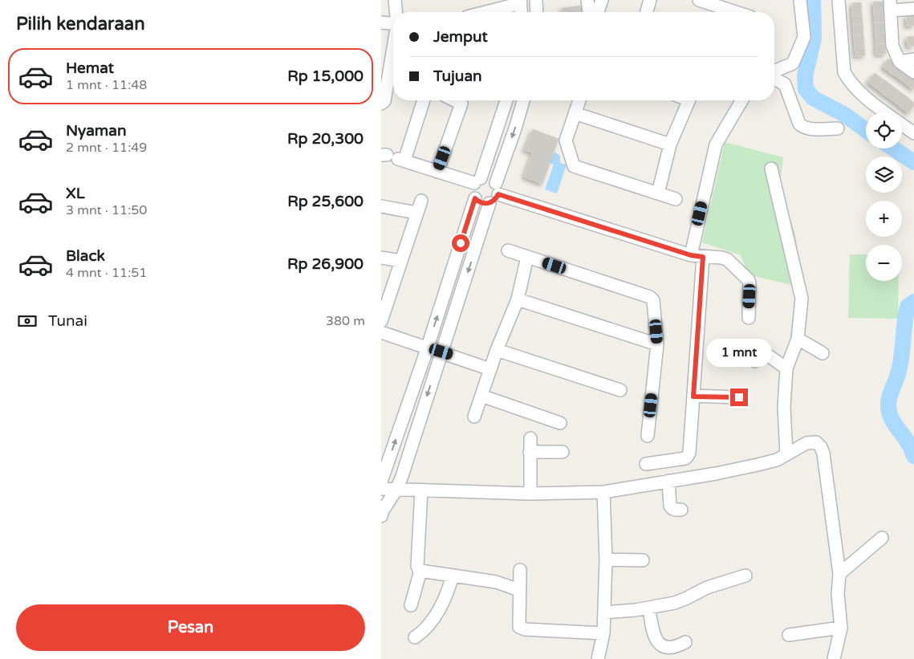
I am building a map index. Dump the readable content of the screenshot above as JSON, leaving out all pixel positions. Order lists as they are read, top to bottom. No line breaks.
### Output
{"page":{"heading":"Pilih kendaraan","banner":["Jemput","Tujuan"],"list":[{"name":"Hemat","note":"1 mnt · 11:48","value":"Rp 15,000"},{"name":"Nyaman","note":"2 mnt · 11:49","value":"Rp 20,300"},{"name":"XL","note":"3 mnt · 11:50","value":"Rp 25,600"},{"name":"Black","note":"4 mnt · 11:51","value":"Rp 26,900"}],"map_buttons":["+","−"],"pay":["Tunai","380 m"],"bubble":"1 mnt","buttons":"Pesan"}}
